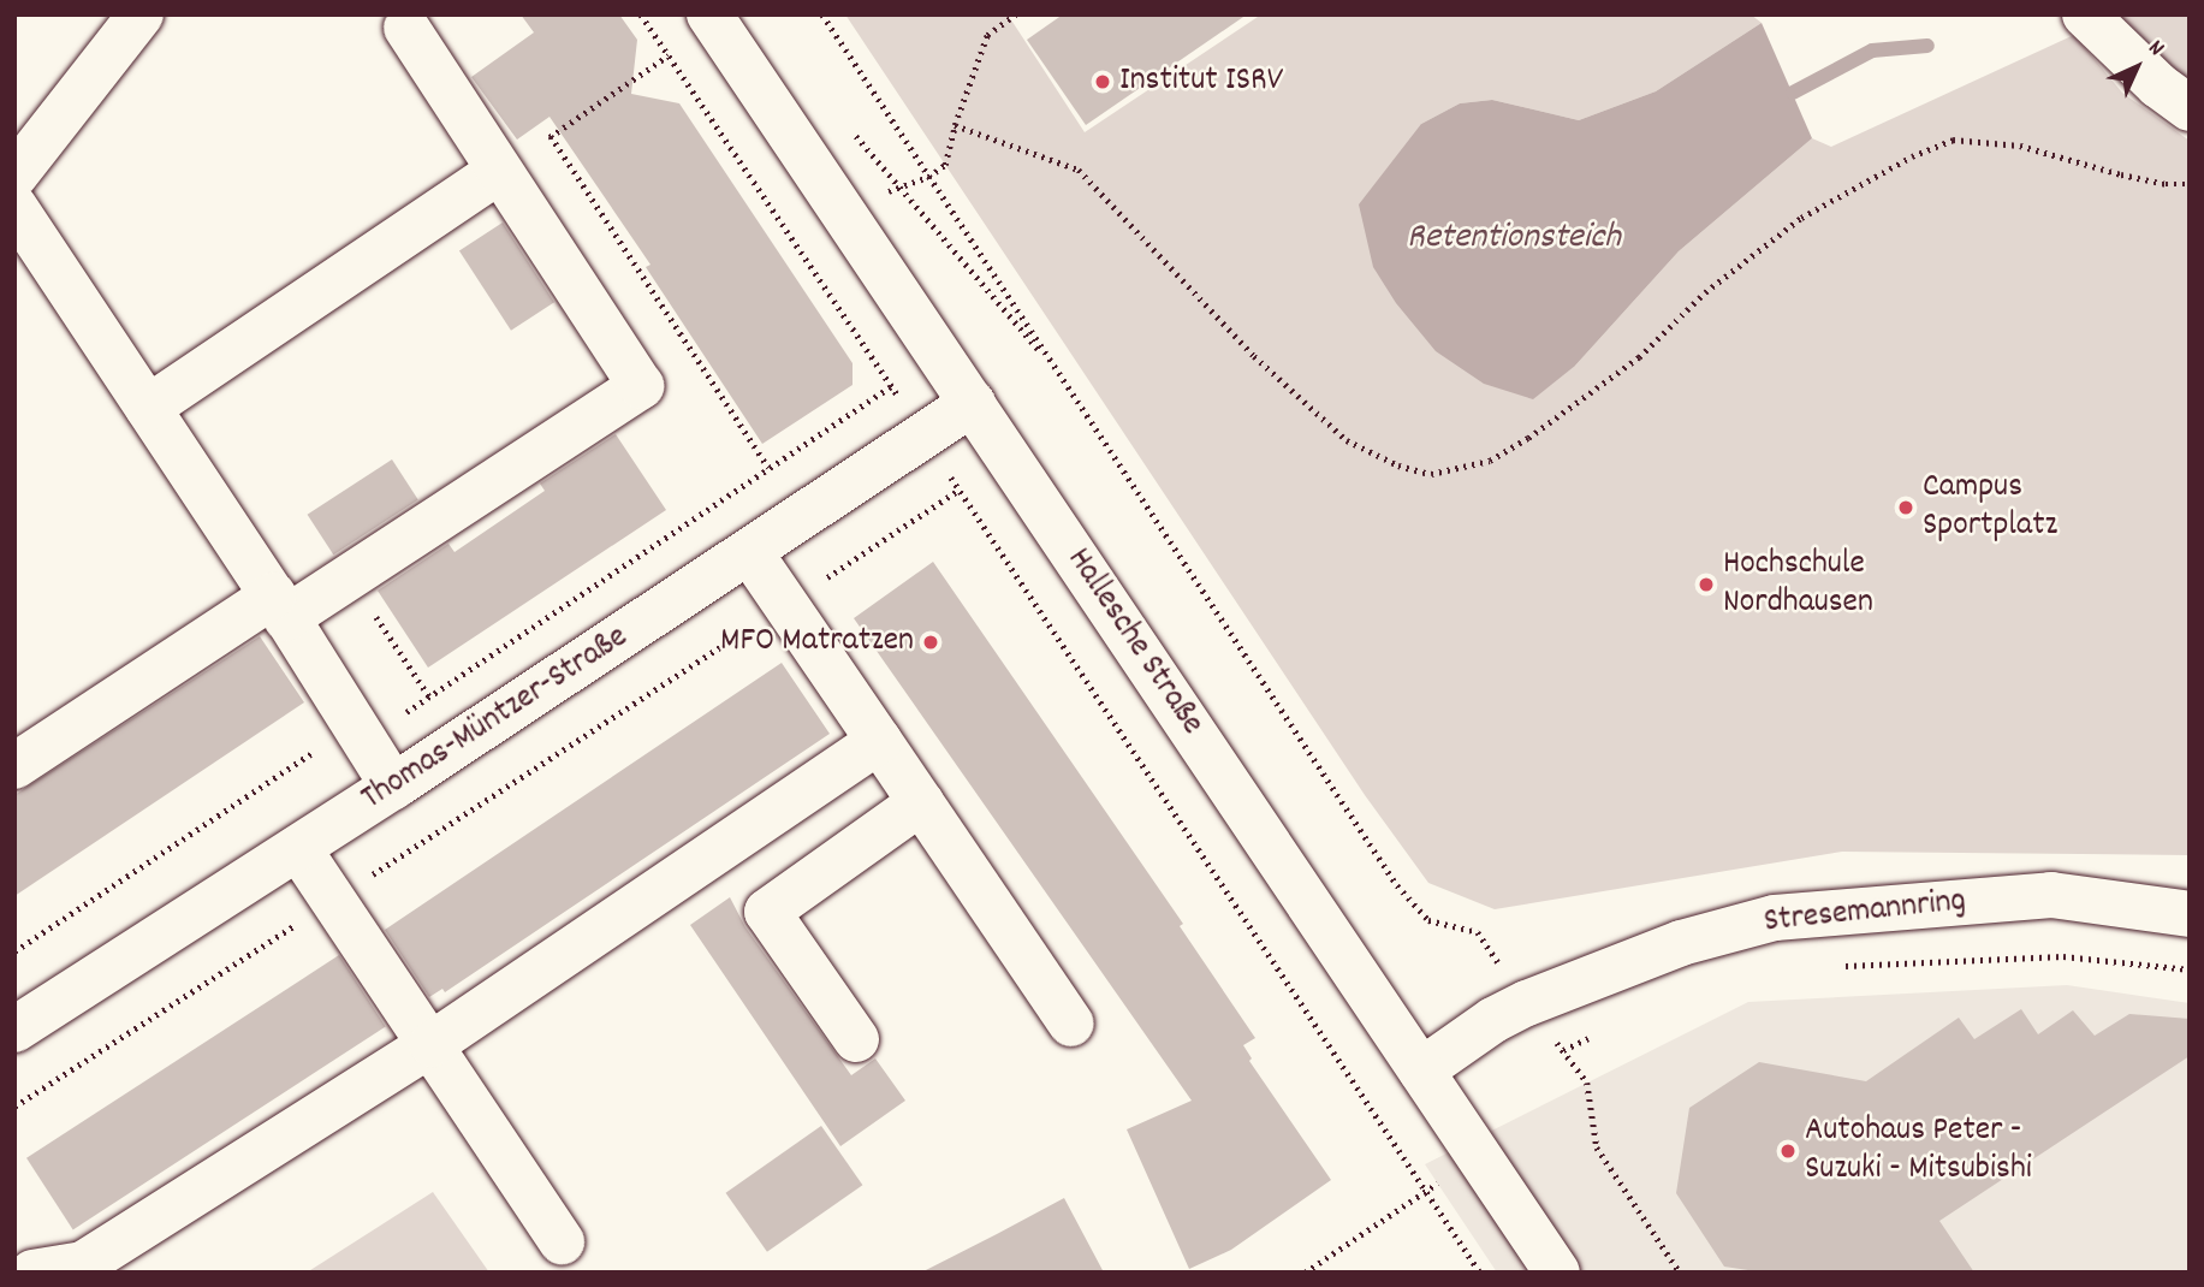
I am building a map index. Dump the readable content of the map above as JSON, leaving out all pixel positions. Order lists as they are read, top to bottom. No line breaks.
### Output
{"streets":{"street":["Hallesche Straße","Thomas-Müntzer-Straße","Stresemannring"]},"crossings":[["Hallesche Straße","Thomas-Müntzer-Straße"],["Hallesche Straße","Stresemannring"]],"water":["Retentionsteich"],"places":["Institut ISRV","Campus Sportplatz","Hochschule Nordhausen","MFO Matratzen","Autohaus Peter - Suzuki - Mitsubishi"],"north":"top right"}
